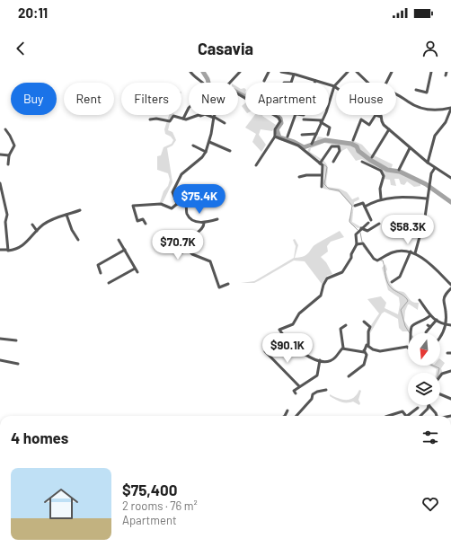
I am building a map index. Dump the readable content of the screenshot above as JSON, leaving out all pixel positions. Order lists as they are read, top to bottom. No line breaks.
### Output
{"north":"bottom","page":{"status":"20:11","header":"Casavia","chip":["Buy","Rent","Filters","New","Apartment","House"],"price":["$75.4K","$58.3K","$70.7K","$90.1K"],"heading":"4 homes","list":[{"name":"$75,400","note":"2 rooms · 76 m² · Apartment"}]}}
